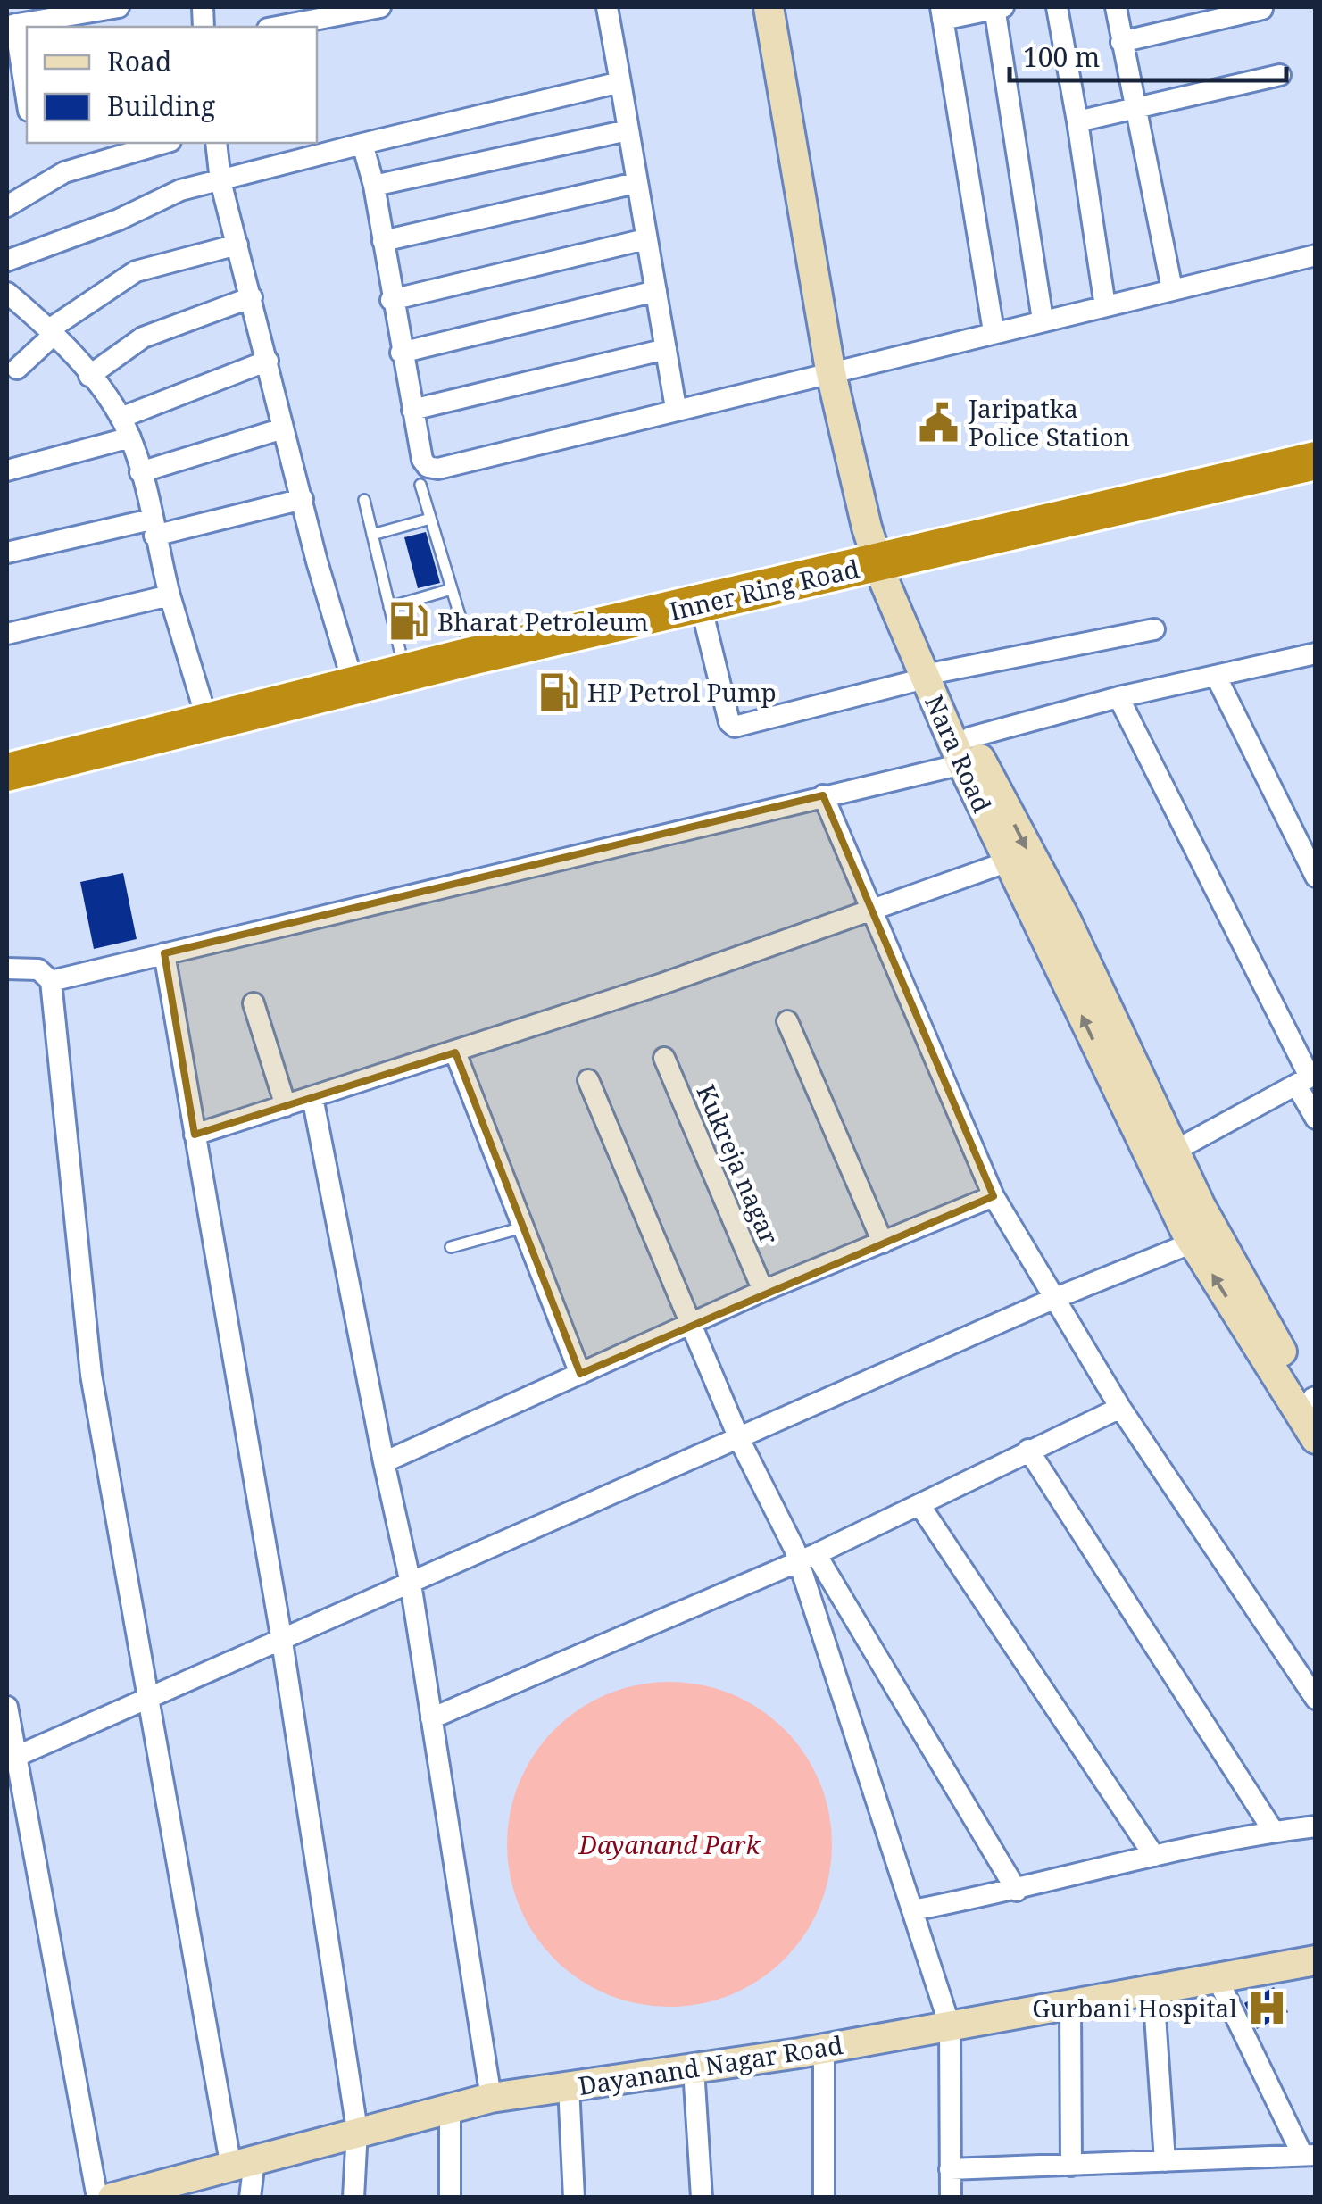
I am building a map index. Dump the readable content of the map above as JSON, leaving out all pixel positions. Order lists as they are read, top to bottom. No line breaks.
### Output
{"streets":{"highway":["Inner Ring Road"],"main road":["Nara Road","Dayanand Nagar Road"],"street":["Kukreja nagar"]},"crossings":[["Inner Ring Road","Nara Road"]],"parks":["Dayanand Park"],"places":{"public building":["Jaripatka Police Station"],"fuel station":["Bharat Petroleum","HP Petrol Pump"],"hospital":["Gurbani Hospital"]},"legend":["Road","Building"],"scale_bar":"100 m"}
